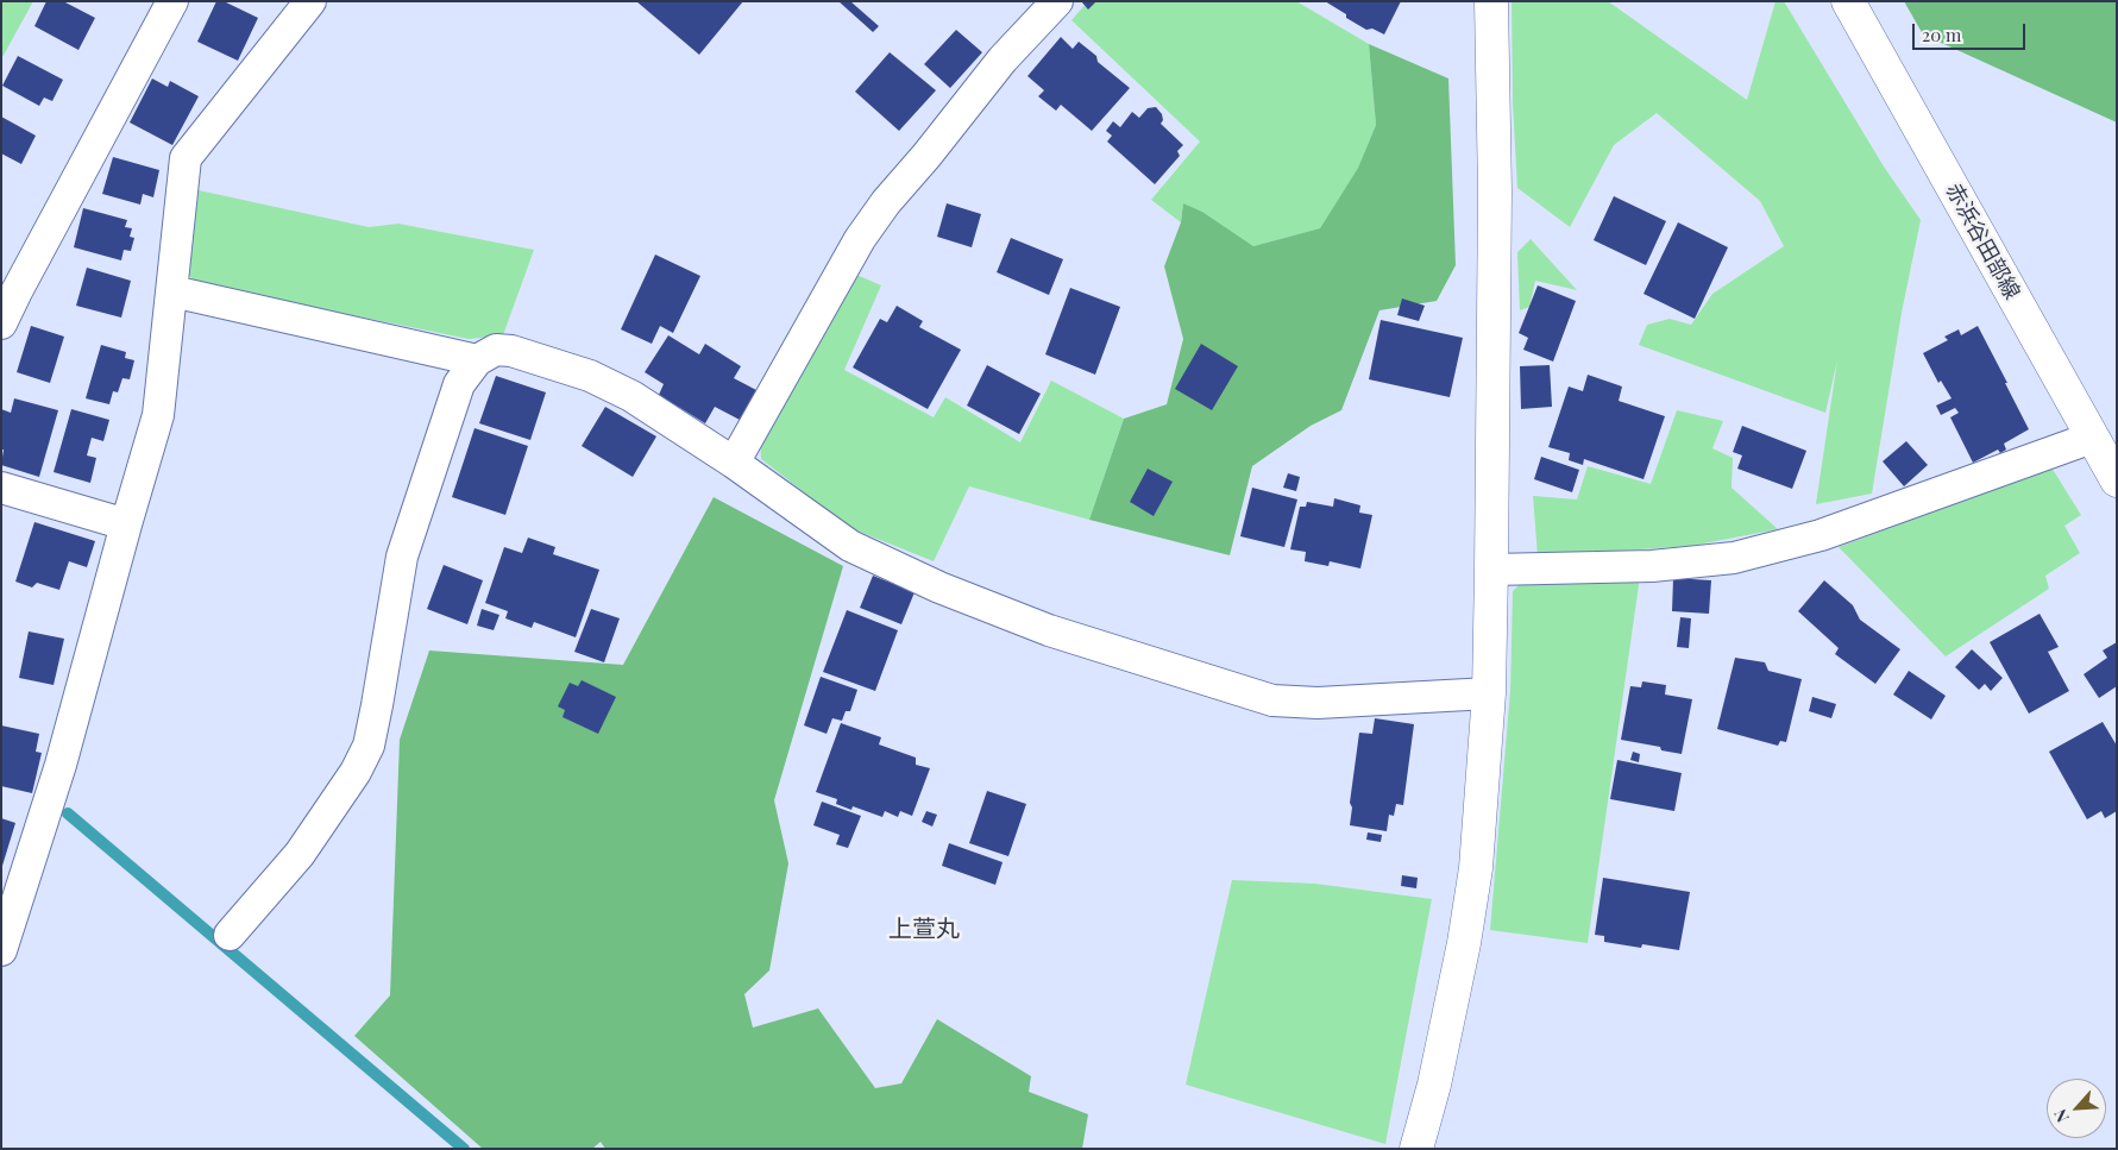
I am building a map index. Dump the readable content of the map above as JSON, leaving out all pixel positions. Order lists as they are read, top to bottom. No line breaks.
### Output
{"streets":{"street":["赤浜谷田部線"]},"districts":["上萱丸"],"scale_bar":"20 m","north":"bottom left"}
